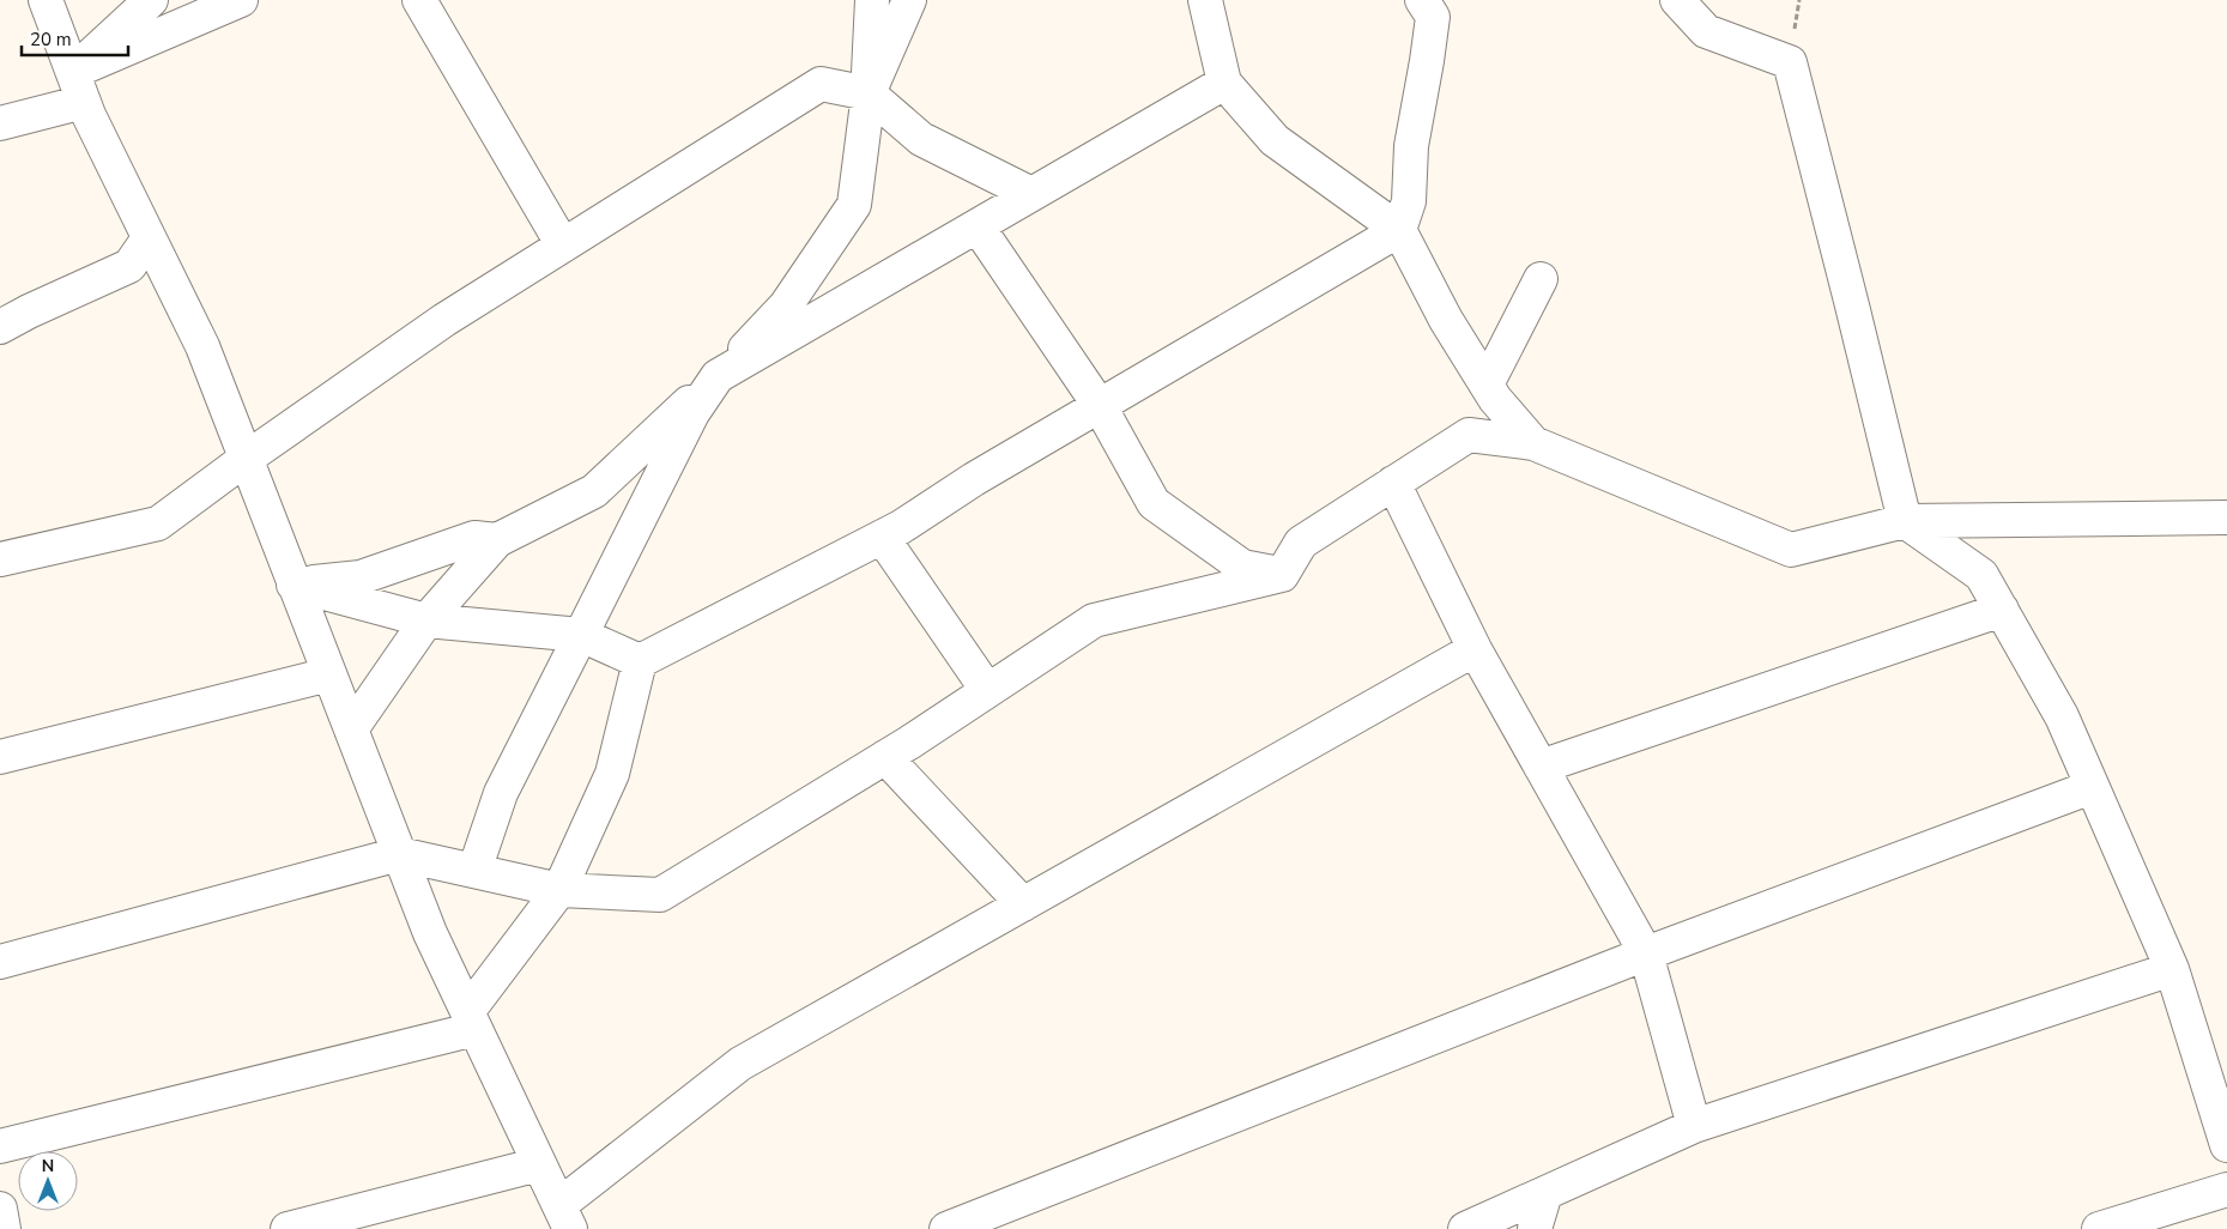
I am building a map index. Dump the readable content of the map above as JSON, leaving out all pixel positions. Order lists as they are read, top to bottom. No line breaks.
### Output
{"scale_bar":"20 m","north":"top"}
